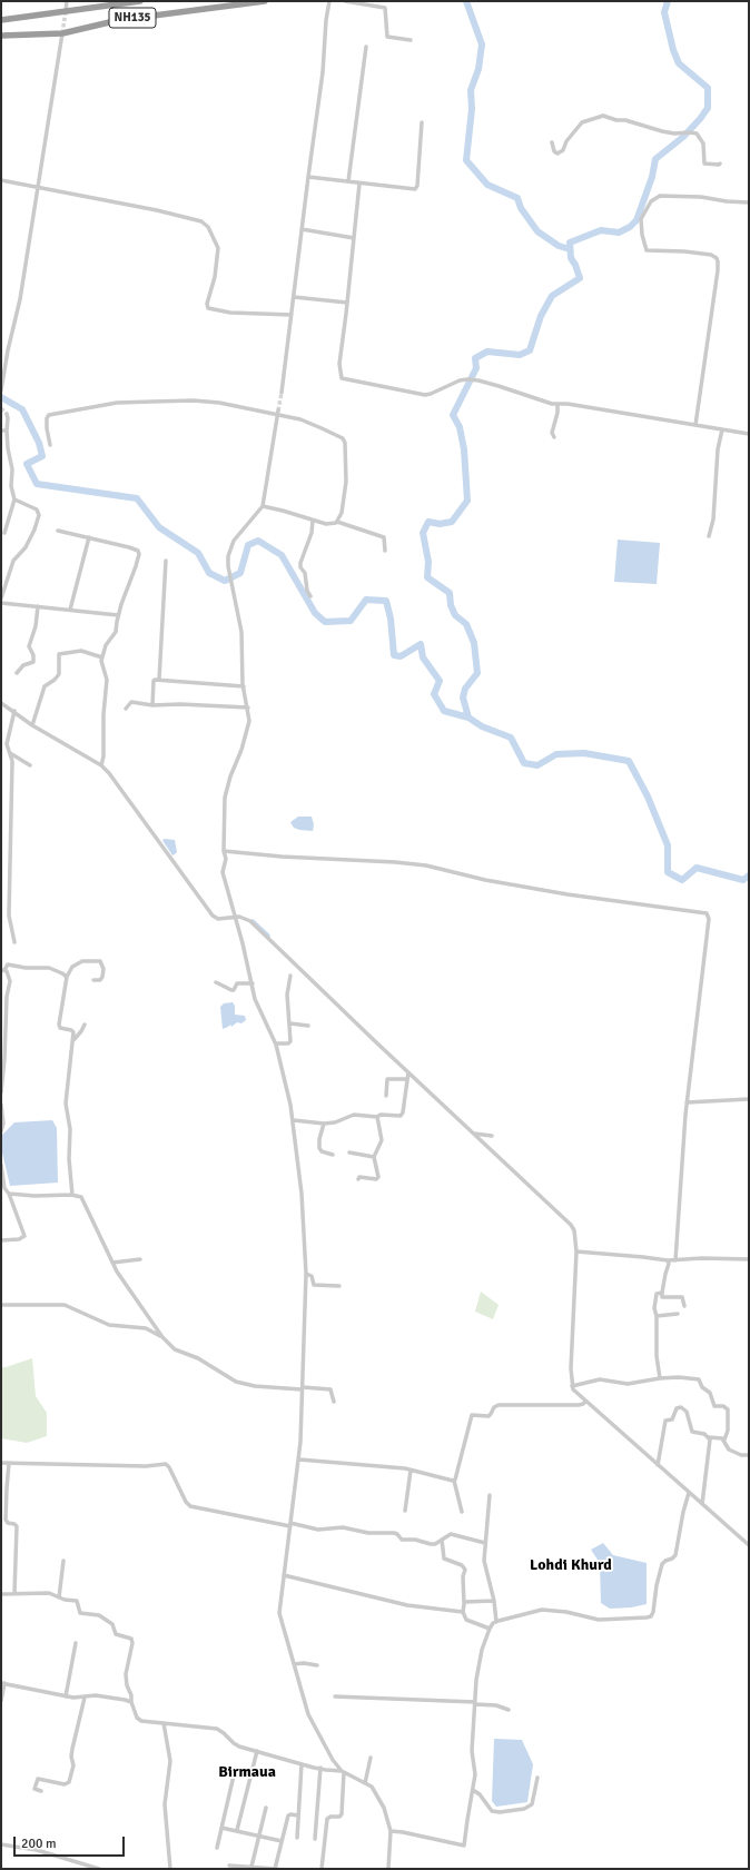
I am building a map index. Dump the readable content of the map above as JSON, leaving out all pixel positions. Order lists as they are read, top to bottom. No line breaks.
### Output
{"streets":{"highway":["NH135"]},"districts":["Lohdi Khurd","Birmaua"],"scale_bar":"200 m"}
